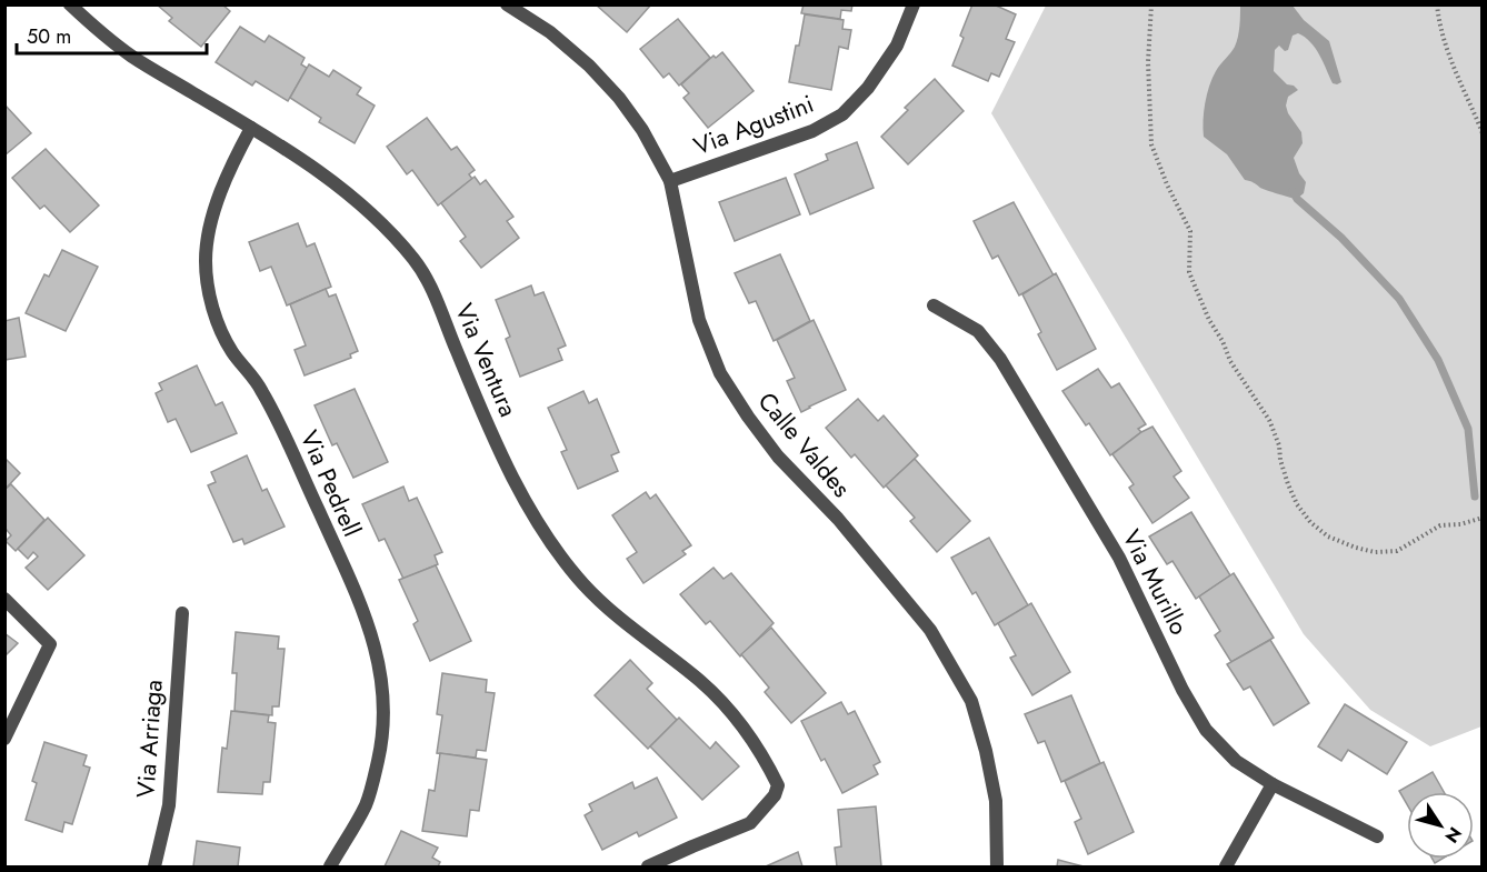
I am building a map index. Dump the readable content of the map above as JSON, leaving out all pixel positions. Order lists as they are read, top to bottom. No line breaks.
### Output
{"streets":{"street":["Via Agustini","Via Ventura","Calle Valdes","Via Pedrell","Via Murillo","Via Arriaga"]},"crossings":[["Via Agustini","Calle Valdes"],["Via Ventura","Via Pedrell"]],"scale_bar":"50 m","north":"bottom right"}
